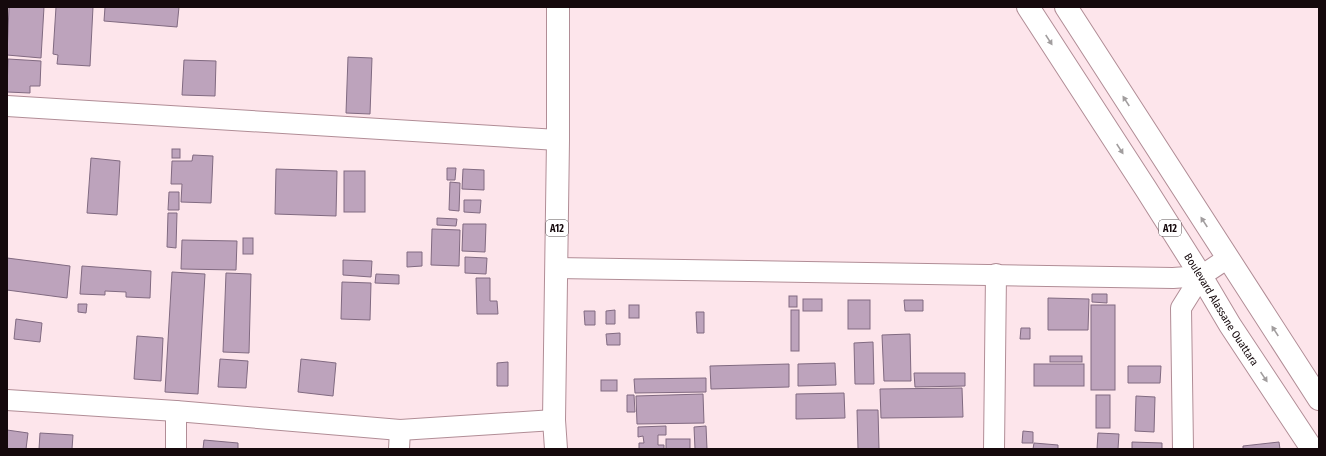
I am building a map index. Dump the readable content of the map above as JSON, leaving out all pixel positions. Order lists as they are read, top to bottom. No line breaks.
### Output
{"streets":{"main road":["A12","Boulevard Alassane Ouattara"]}}
